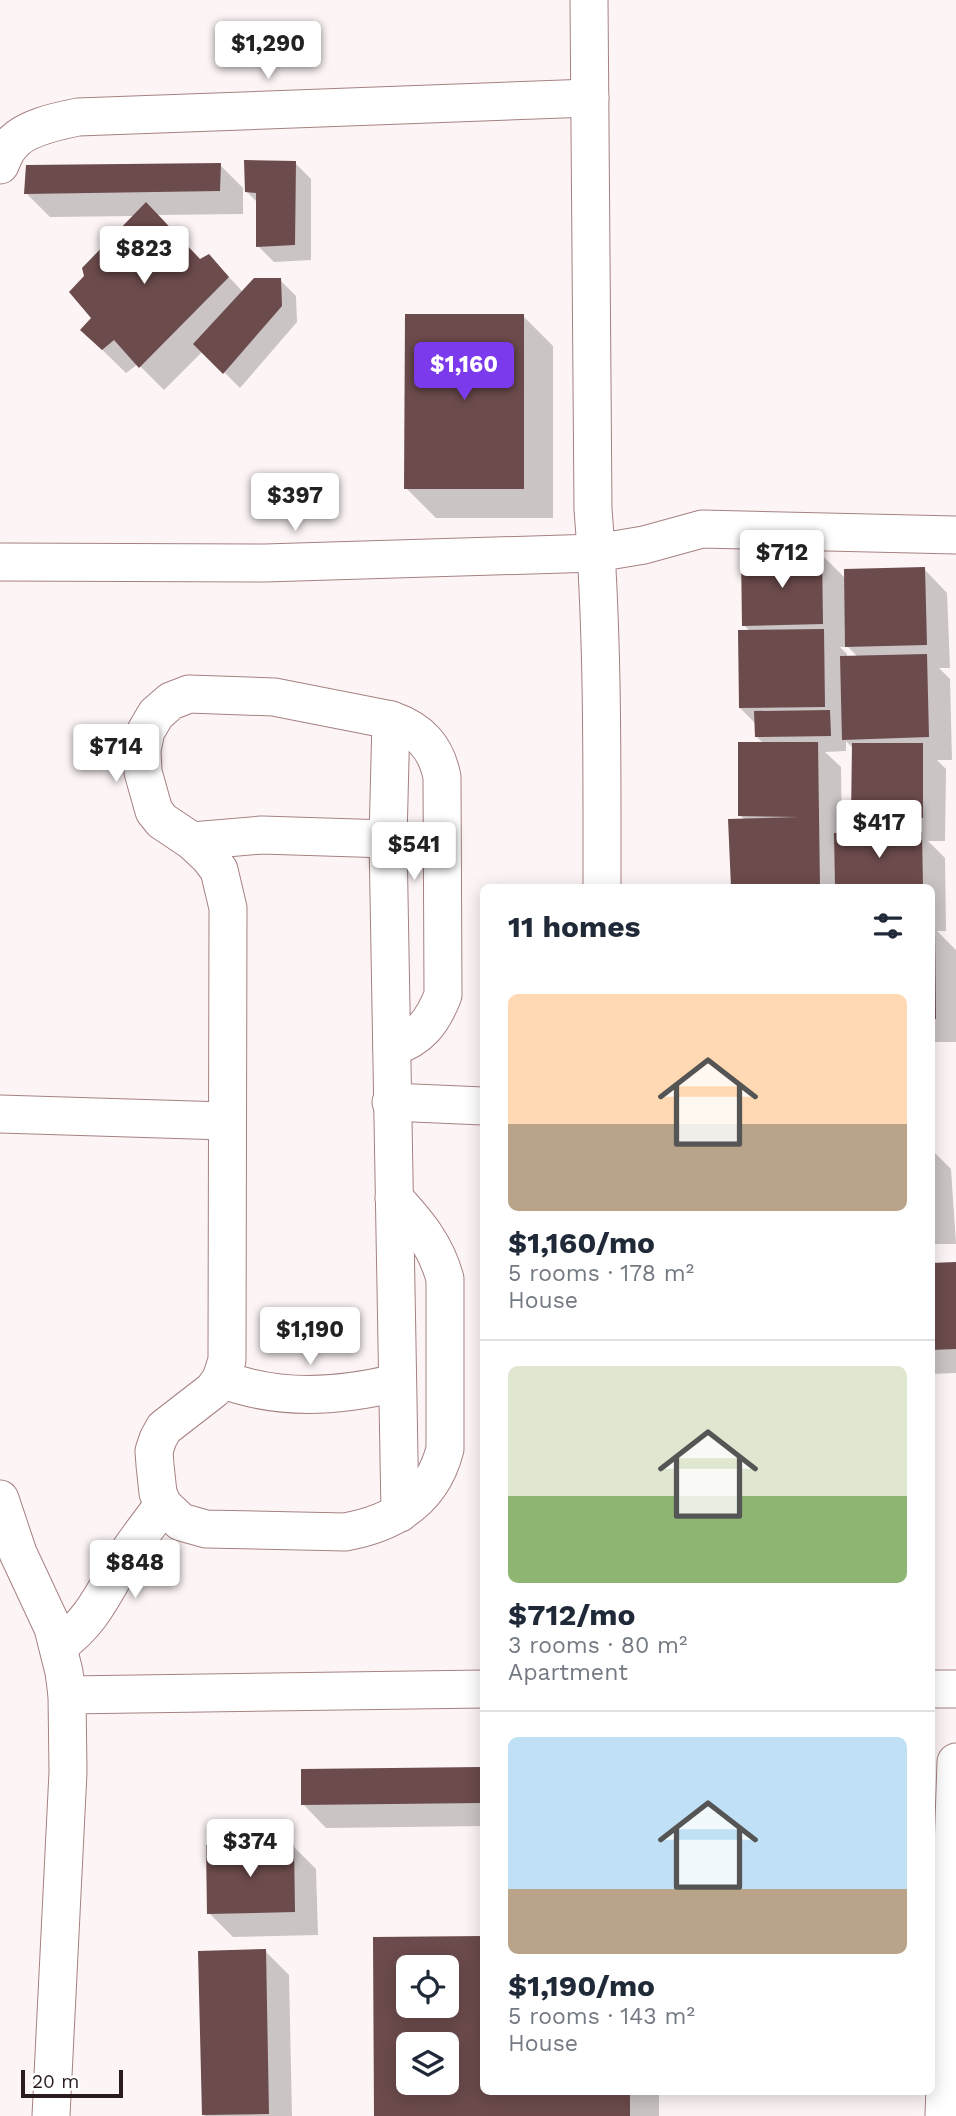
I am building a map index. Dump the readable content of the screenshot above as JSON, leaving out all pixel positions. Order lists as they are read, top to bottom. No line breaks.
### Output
{"scale_bar":"20 m","page":{"price":["$1,290","$823","$1,160","$397","$712","$714","$417","$541","$1,190","$848","$374"],"heading":"11 homes","list":[{"name":"$1,160/mo","note":"5 rooms · 178 m² · House"},{"name":"$712/mo","note":"3 rooms · 80 m² · Apartment"},{"name":"$1,190/mo","note":"5 rooms · 143 m² · House"}],"scale":"20 m"}}
